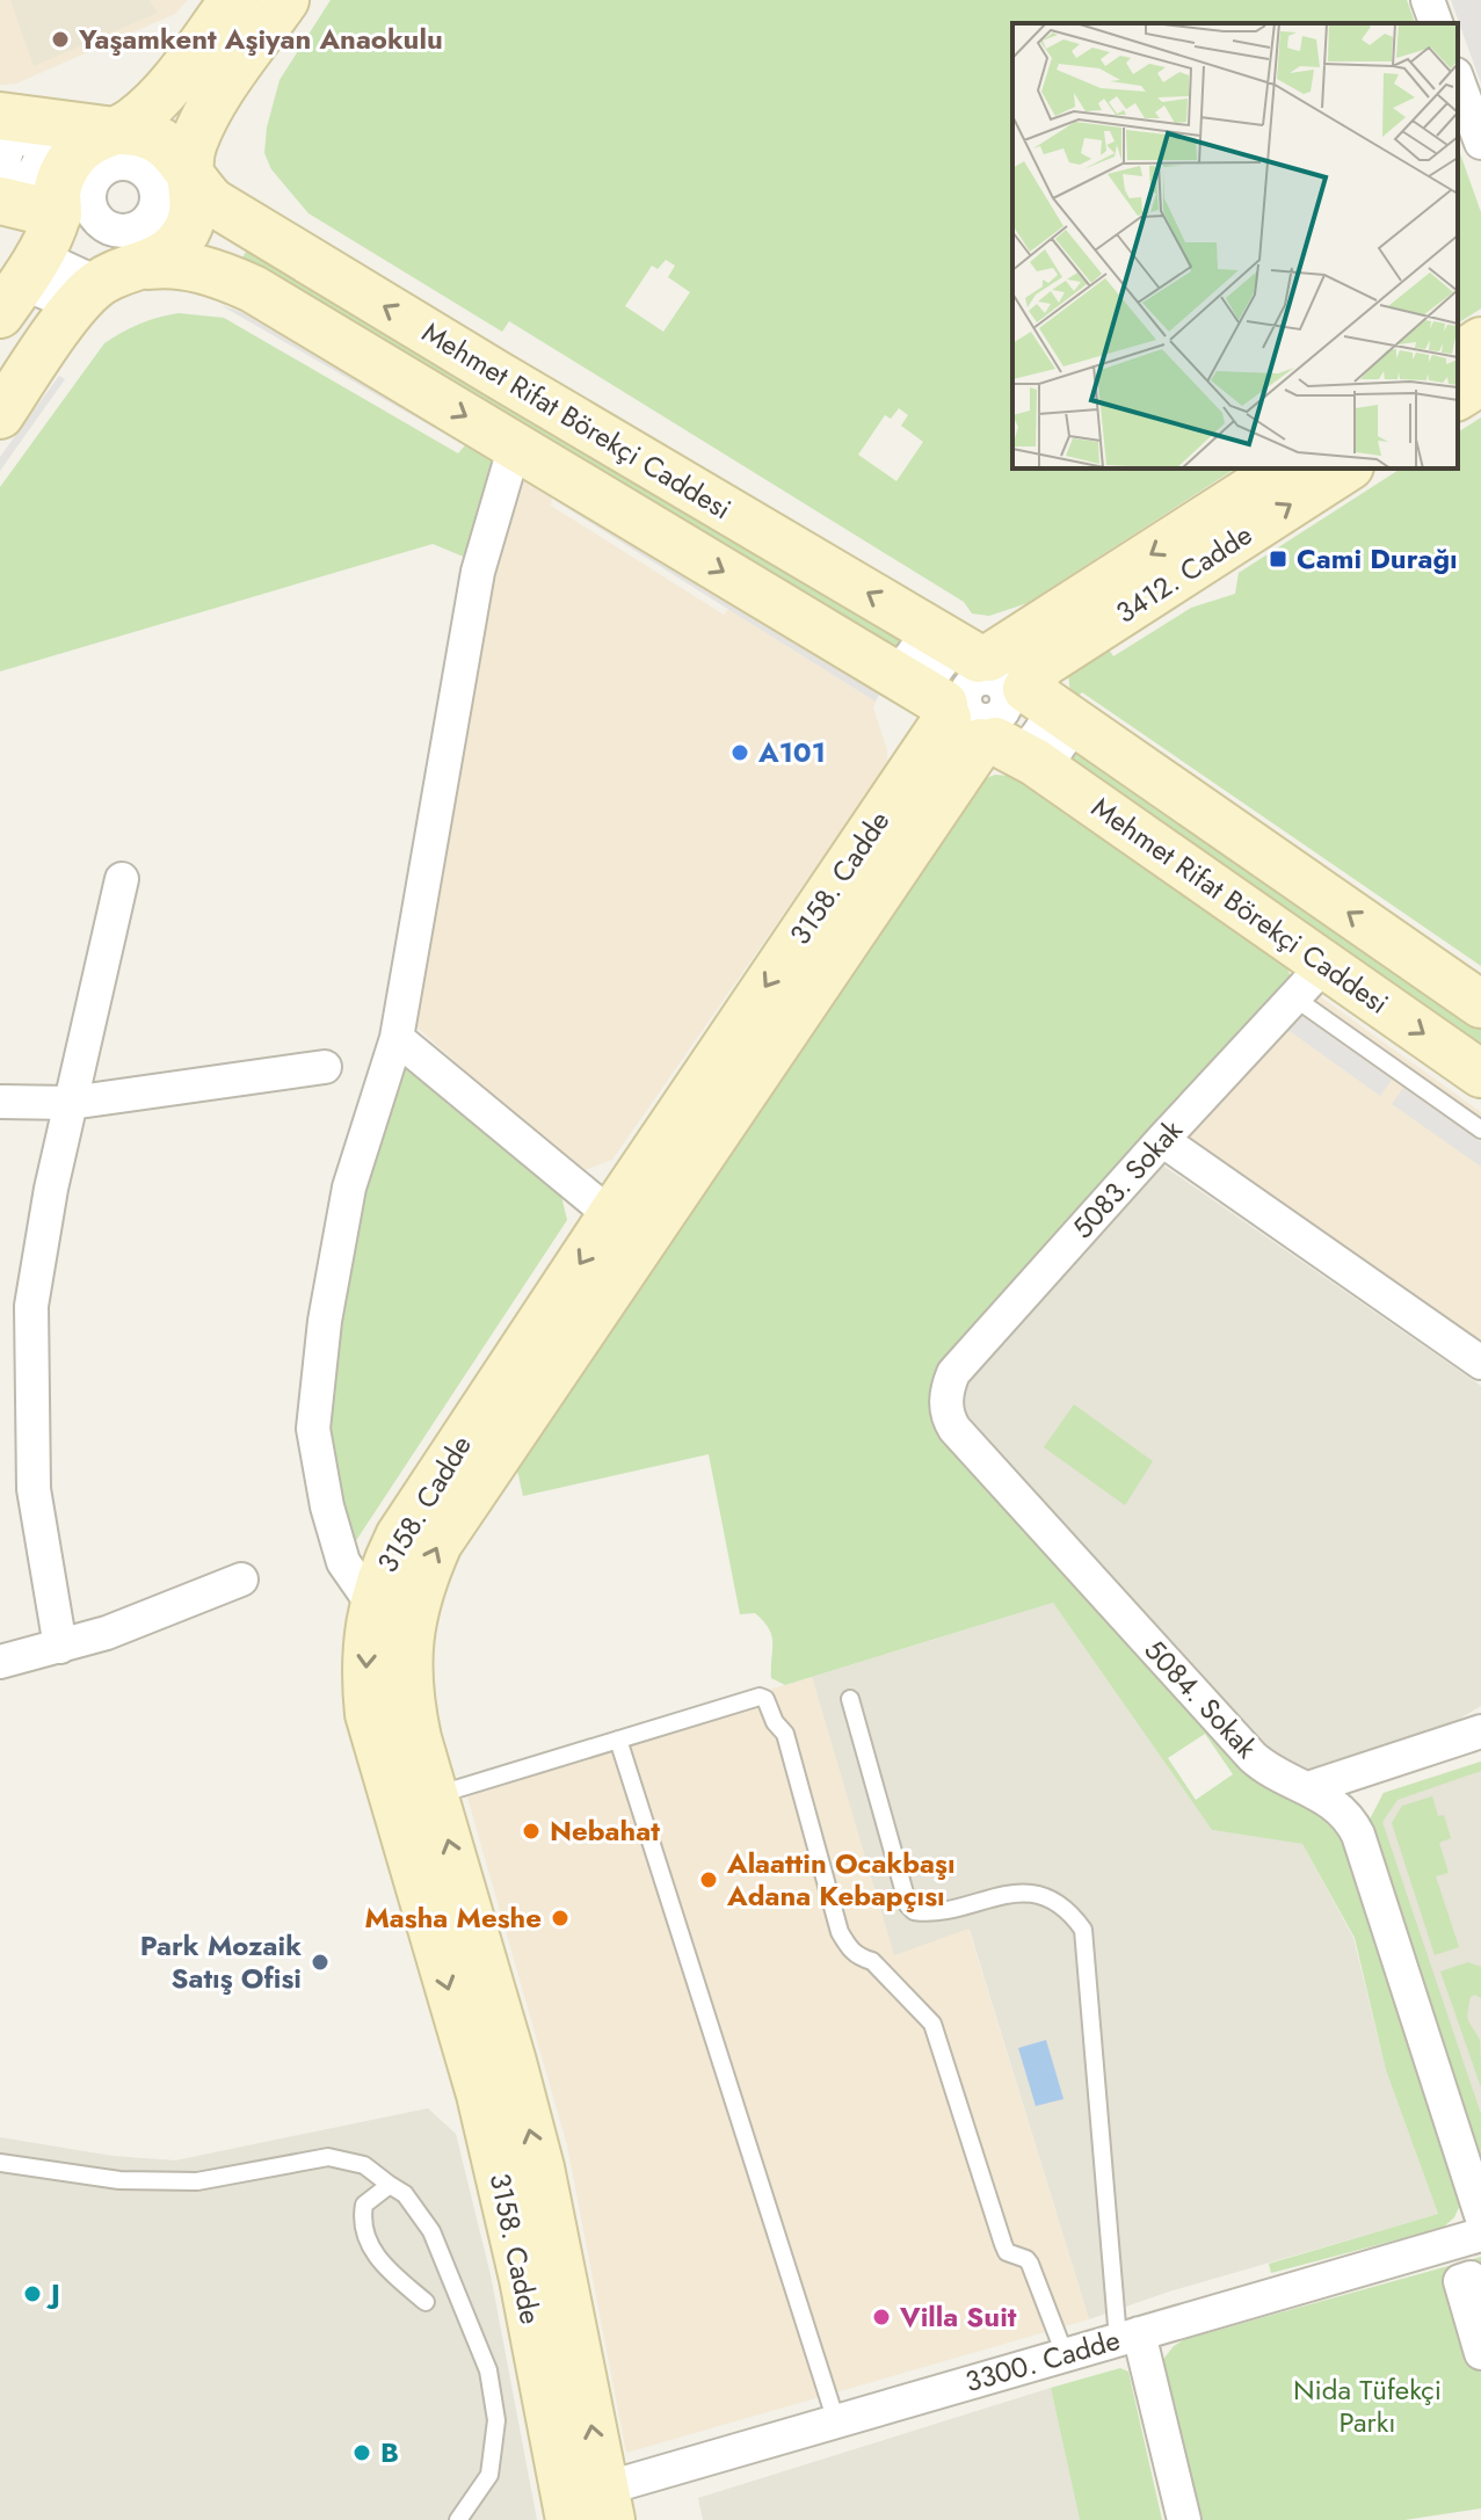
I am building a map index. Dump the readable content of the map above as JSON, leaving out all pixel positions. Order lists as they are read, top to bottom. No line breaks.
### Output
{"streets":{"street":["Mehmet Rifat Börekçi Caddesi","3412. Cadde","3158. Cadde","5083. Sokak","5084. Sokak","3300. Cadde"]},"crossings":[["Mehmet Rifat Börekçi Caddesi","3412. Cadde"],["Mehmet Rifat Börekçi Caddesi","3158. Cadde"],["Mehmet Rifat Börekçi Caddesi","5083. Sokak"],["3412. Cadde","3158. Cadde"],["3158. Cadde","3300. Cadde"],["5083. Sokak","5084. Sokak"]],"parks":["Nida Tüfekçi Parkı"],"places":{"other":["Yaşamkent Aşiyan Anaokulu","A101","Nebahat","Alaattin Ocakbaşı Adana Kebapçısı","Masha Meshe","Park Mozaik Satış Ofisi","J","Villa Suit","B"],"transit":["Cami Durağı"]}}
